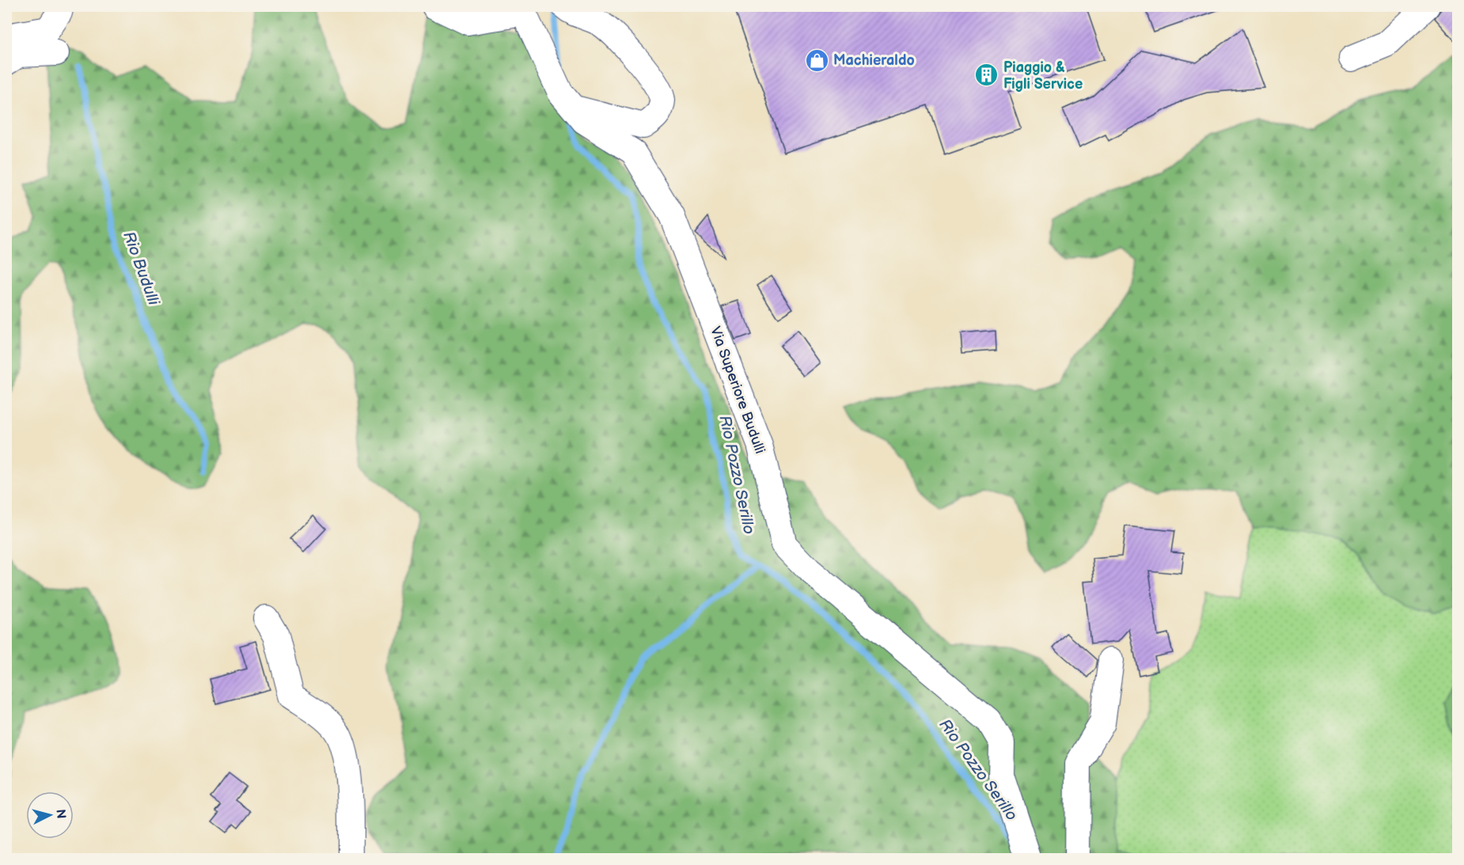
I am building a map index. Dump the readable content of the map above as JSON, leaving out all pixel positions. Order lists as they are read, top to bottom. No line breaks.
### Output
{"streets":{"street":["Via Superiore Budulli"]},"water":["Rio Budulli","Rio Pozzo Serillo"],"places":{"shop":["Machieraldo"],"building":["Piaggio & Figli Service"]},"north":"right"}
